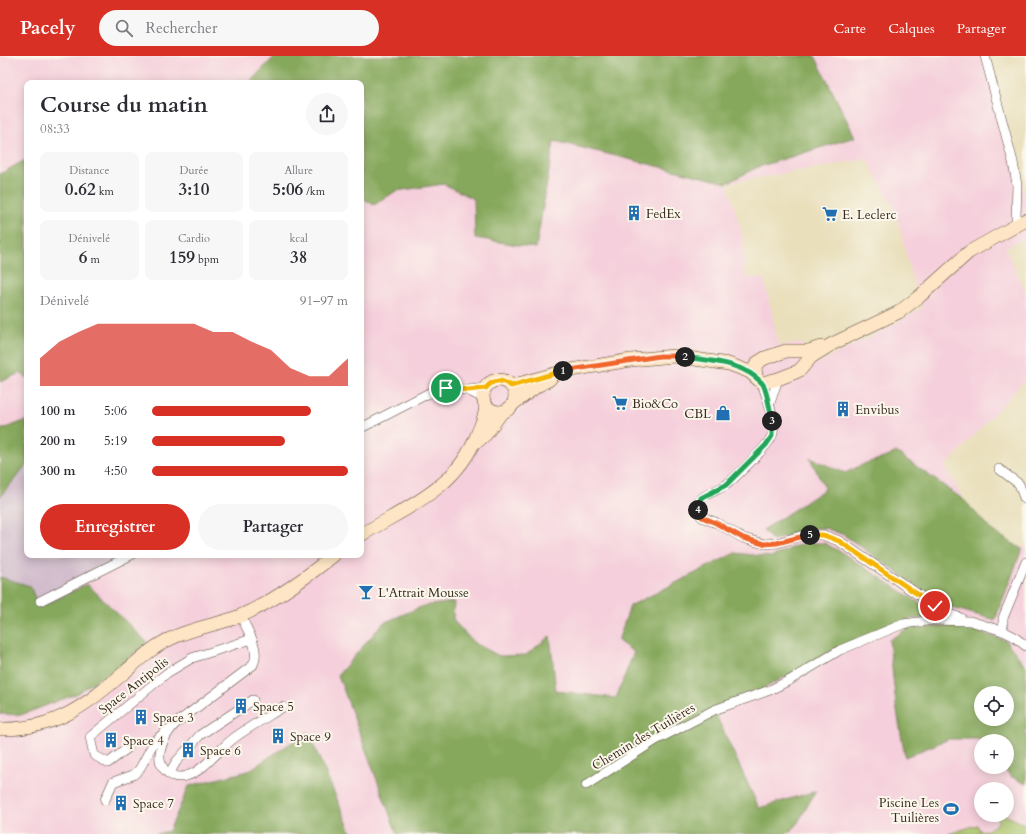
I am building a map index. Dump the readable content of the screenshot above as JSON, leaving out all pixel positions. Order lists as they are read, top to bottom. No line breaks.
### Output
{"streets":{"street":["Space Antipolis","Chemin des Tuilières"]},"places":{"building":["FedEx","Envibus","Space 5","Space 3","Space 9","Space 4","Space 6","Space 7"],"supermarket":["E. Leclerc","Bio&Co"],"shop":["CBL"],"bar":["L'Attrait Mousse"],"sports":["Piscine Les Tuilières"]},"page":{"header":"Pacely","search":"Rechercher","nav":["Carte","Calques","Partager"],"heading":["Course du matin","08:33"],"stats":[["Distance","0.62 km"],["Durée","3:10"],["Allure","5:06 /km"],["Dénivelé","6 m"],["Cardio","159 bpm"],["kcal","38"]],"chart":["Dénivelé","91–97 m"],"pins":["2","1","3","4","5"],"list":[{"name":"100 m","note":"5:06"},{"name":"200 m","note":"5:19"},{"name":"300 m","note":"4:50"}],"buttons":["Enregistrer","Partager"],"map_buttons":["+","−"]}}
